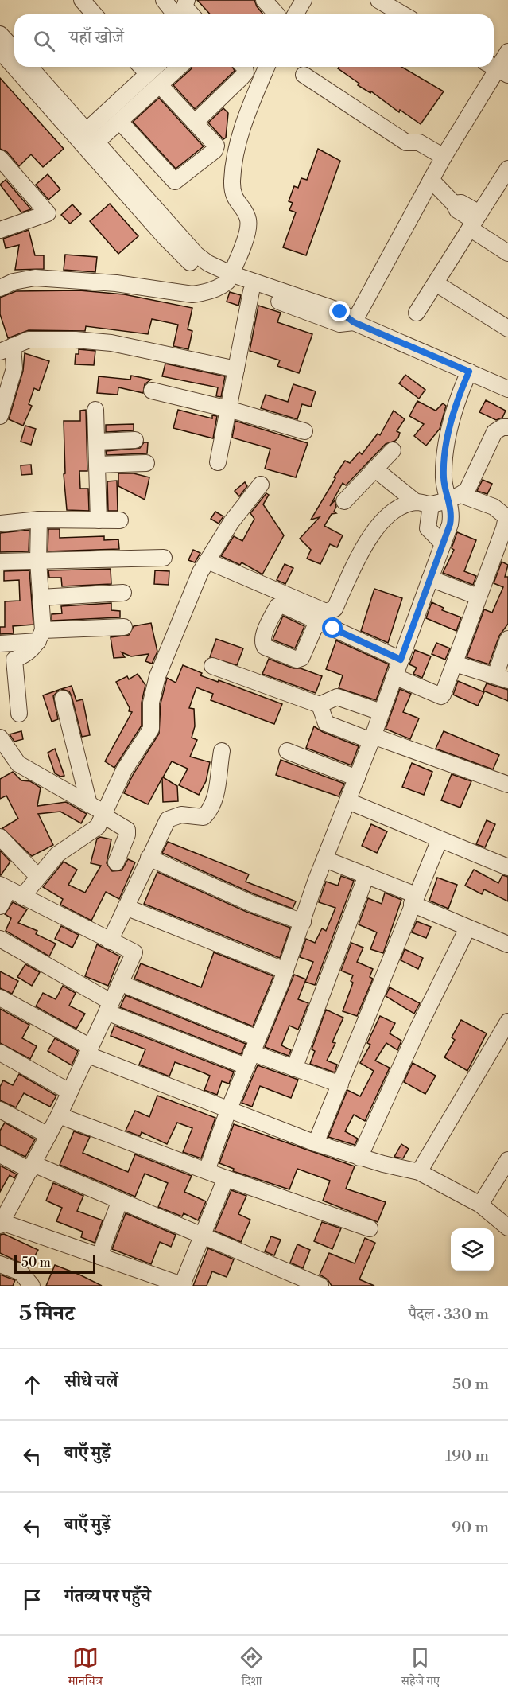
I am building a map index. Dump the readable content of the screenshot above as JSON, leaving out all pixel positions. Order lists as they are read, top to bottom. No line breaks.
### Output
{"scale_bar":"50 m","page":{"search":"यहाँ खोजें","scale":"50 m","heading":["5 मिनट","पैदल · 330 m"],"list":[["सीधे चलें","50 m"],["बाएँ मुड़ें","190 m"],["बाएँ मुड़ें","90 m"],"गंतव्य पर पहुँचे"],"nav":["मानचित्र","दिशा","सहेजे गए"]}}
